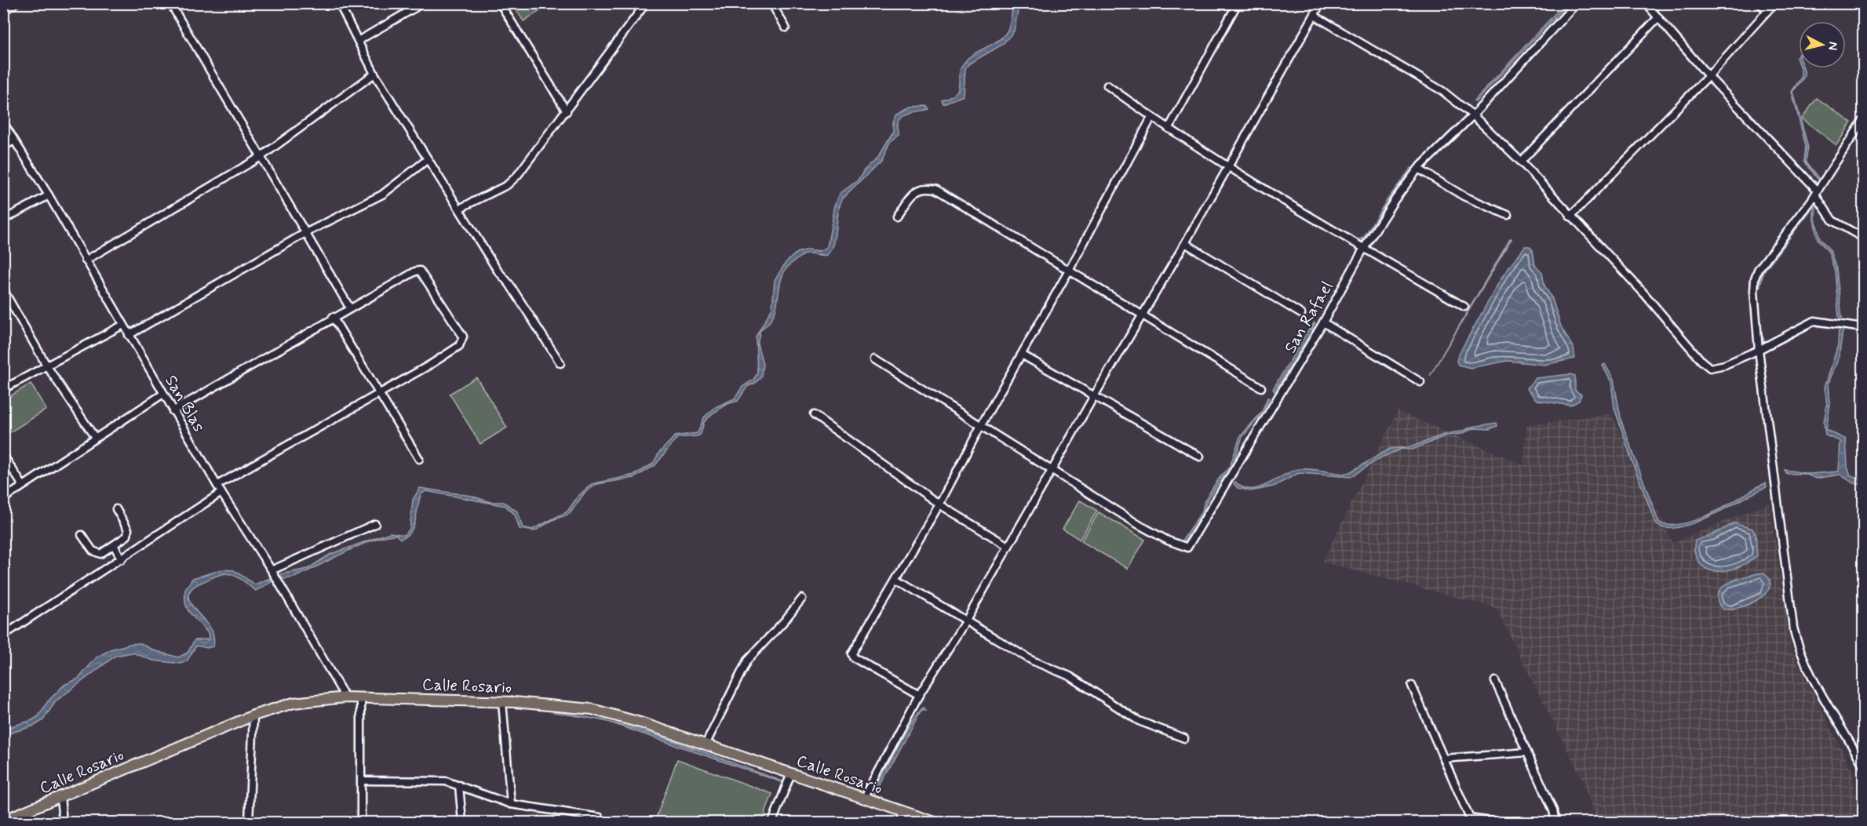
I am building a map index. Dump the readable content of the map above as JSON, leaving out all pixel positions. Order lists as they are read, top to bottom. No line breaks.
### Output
{"streets":{"main road":["Calle Rosario"],"street":["San Rafael","San Blas"]},"crossings":[["San Blas","Calle Rosario"]],"north":"right"}
